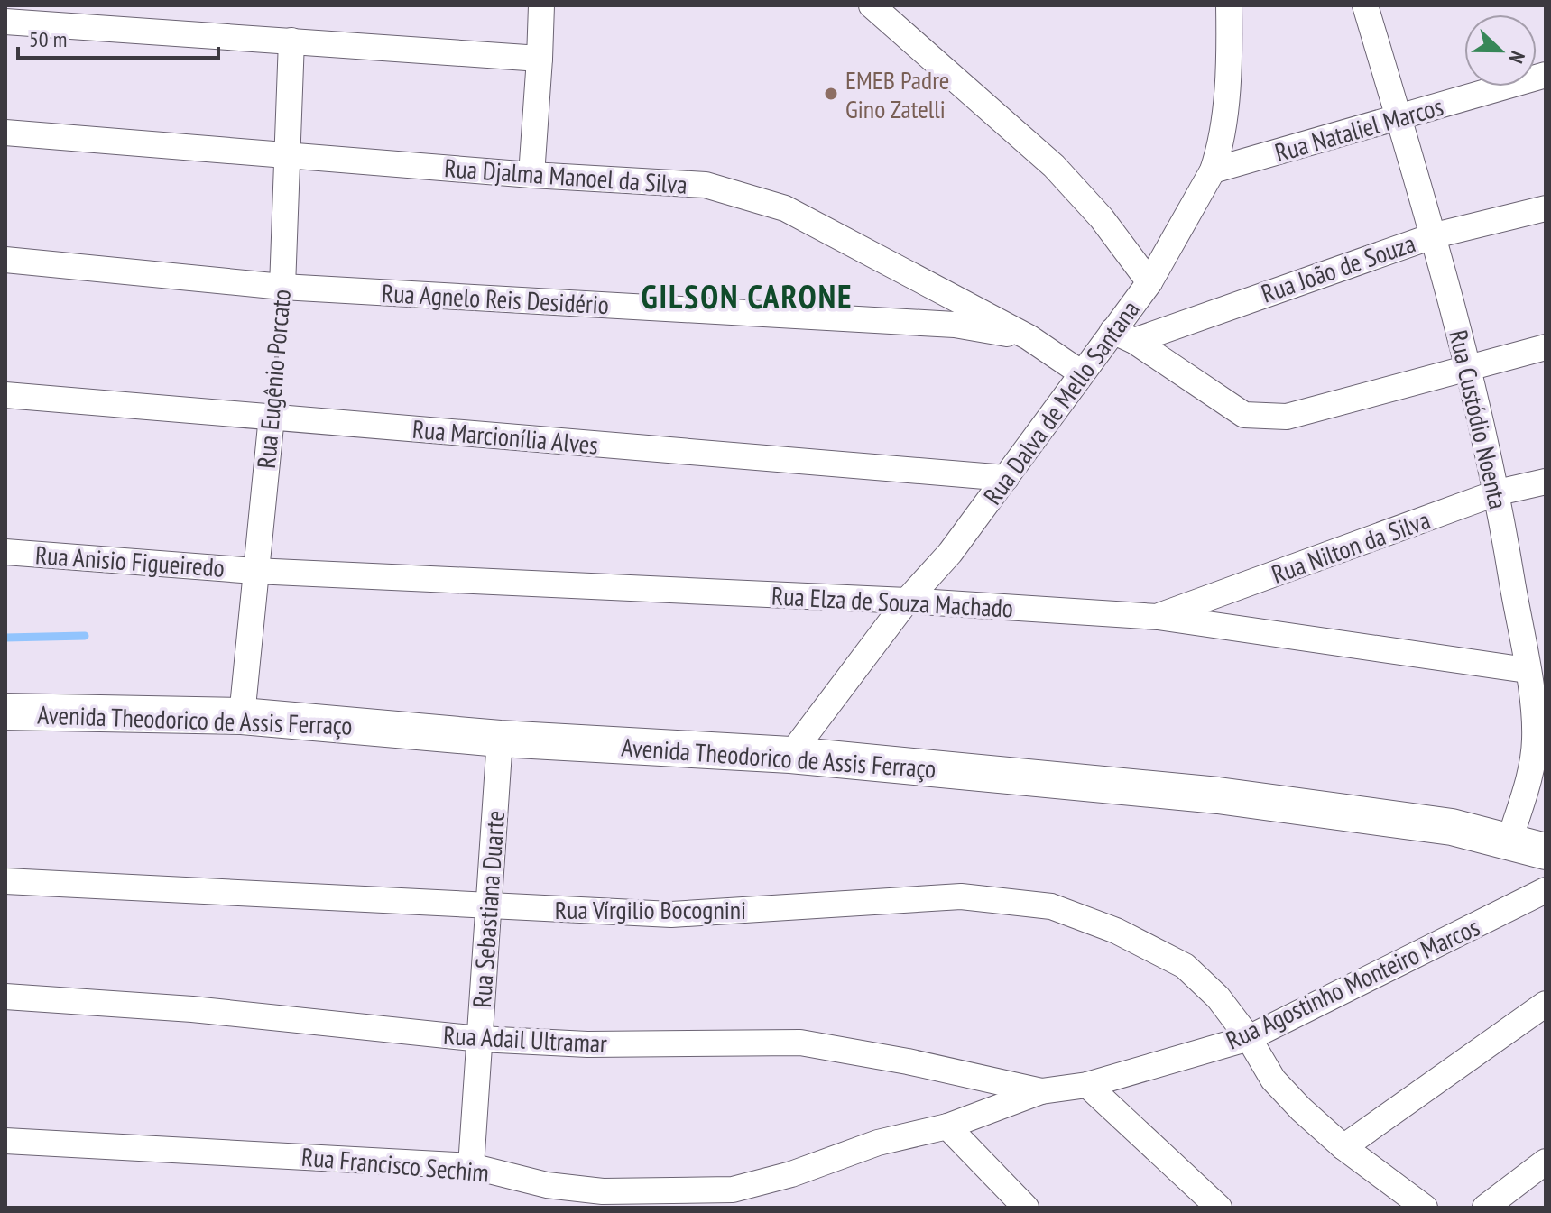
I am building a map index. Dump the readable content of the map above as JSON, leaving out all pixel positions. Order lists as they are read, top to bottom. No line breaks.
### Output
{"streets":{"street":["Rua Nataliel Marcos","Rua Djalma Manoel da Silva","Rua João de Souza","Rua Agnelo Reis Desidério","Rua Eugênio Porcato","Rua Dalva de Mello Santana","Rua Custódio Noenta","Rua Marcionília Alves","Rua Nilton da Silva","Rua Anisio Figueiredo","Rua Elza de Souza Machado","Avenida Theodorico de Assis Ferraço","Rua Sebastiana Duarte","Rua Vírgilio Bocognini","Rua Agostinho Monteiro Marcos","Rua Adail Ultramar","Rua Francisco Sechim"]},"crossings":[["Rua Nataliel Marcos","Rua Dalva de Mello Santana"],["Rua Nataliel Marcos","Rua Custódio Noenta"],["Rua Djalma Manoel da Silva","Rua Agnelo Reis Desidério"],["Rua Djalma Manoel da Silva","Rua Eugênio Porcato"],["Rua Djalma Manoel da Silva","Rua Dalva de Mello Santana"],["Rua João de Souza","Rua Dalva de Mello Santana"],["Rua João de Souza","Rua Custódio Noenta"],["Rua Agnelo Reis Desidério","Rua Eugênio Porcato"],["Rua Eugênio Porcato","Rua Marcionília Alves"],["Rua Eugênio Porcato","Rua Anisio Figueiredo"],["Rua Eugênio Porcato","Rua Elza de Souza Machado"],["Rua Eugênio Porcato","Avenida Theodorico de Assis Ferraço"],["Rua Dalva de Mello Santana","Rua Marcionília Alves"],["Rua Dalva de Mello Santana","Rua Elza de Souza Machado"],["Rua Dalva de Mello Santana","Avenida Theodorico de Assis Ferraço"],["Rua Custódio Noenta","Rua Nilton da Silva"],["Rua Custódio Noenta","Rua Elza de Souza Machado"],["Rua Custódio Noenta","Avenida Theodorico de Assis Ferraço"],["Rua Nilton da Silva","Rua Elza de Souza Machado"],["Rua Anisio Figueiredo","Rua Elza de Souza Machado"],["Avenida Theodorico de Assis Ferraço","Rua Sebastiana Duarte"],["Rua Sebastiana Duarte","Rua Vírgilio Bocognini"],["Rua Sebastiana Duarte","Rua Adail Ultramar"],["Rua Sebastiana Duarte","Rua Francisco Sechim"],["Rua Vírgilio Bocognini","Rua Agostinho Monteiro Marcos"],["Rua Agostinho Monteiro Marcos","Rua Adail Ultramar"],["Rua Agostinho Monteiro Marcos","Rua Francisco Sechim"]],"districts":["GILSON CARONE"],"places":["EMEB Padre Gino Zatelli"],"scale_bar":"50 m","north":"right"}
